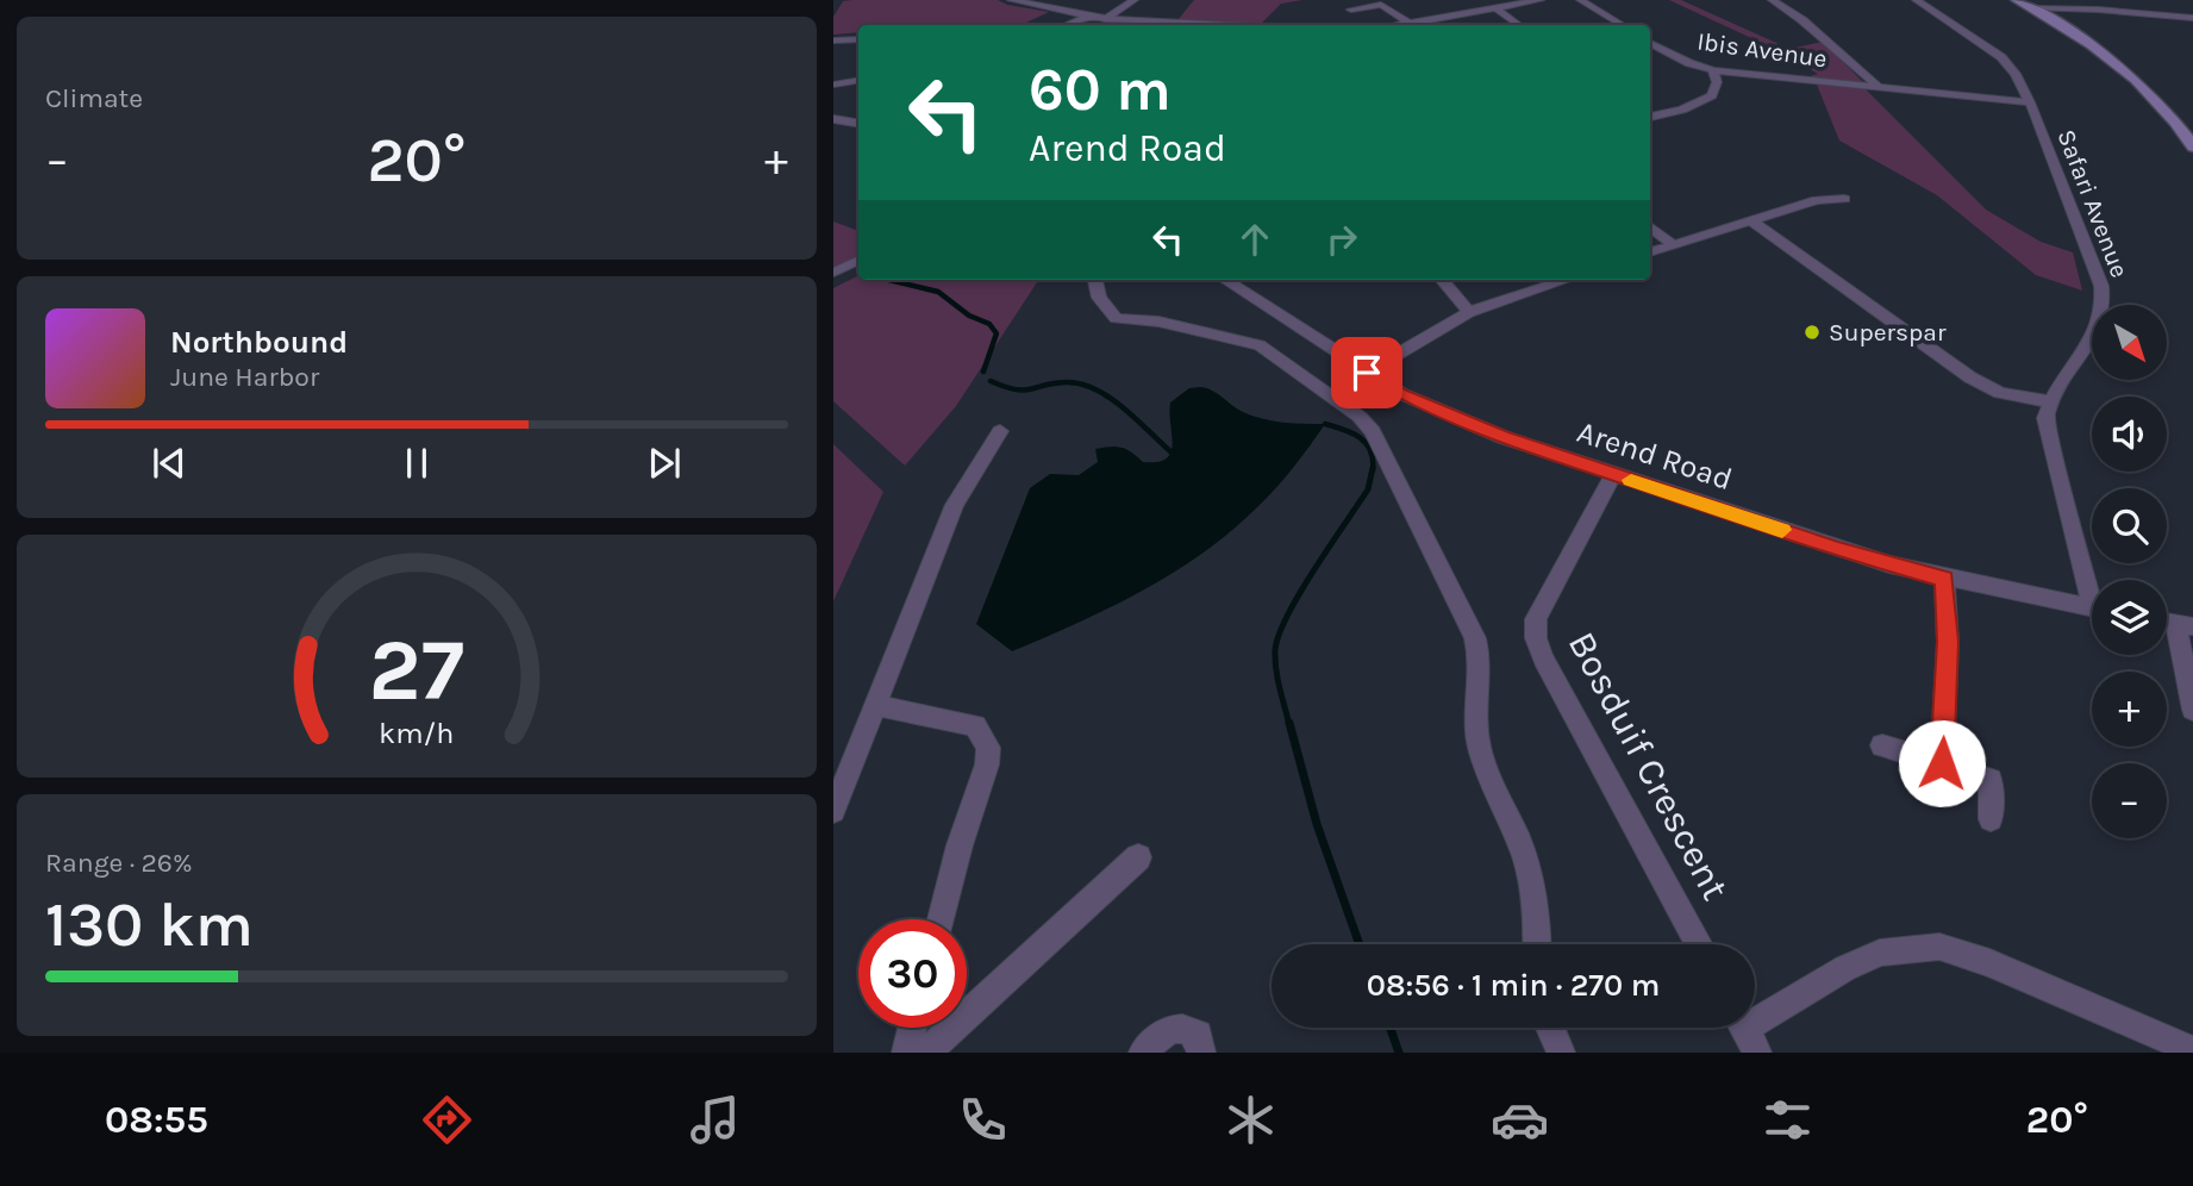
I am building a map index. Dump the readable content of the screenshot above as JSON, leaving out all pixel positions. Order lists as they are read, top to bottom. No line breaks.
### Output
{"streets":{"street":["Ibis Avenue","Safari Avenue","Arend Road","Bosduif Crescent"]},"crossings":[["Ibis Avenue","Safari Avenue"],["Arend Road","Bosduif Crescent"]],"places":["Superspar"],"north":"bottom right","page":{"tile":["Climate",["Range · 26%","130 km"]],"turn":["60 m","Arend Road"],"heat":["−","20°","+"],"map_buttons":["+","−"],"song":["Northbound","June Harbor"],"limit":"30","trip":"08:56 · 1 min · 270 m","tabs":["08:55","20°"],"gauge":["27","km/h"]}}
